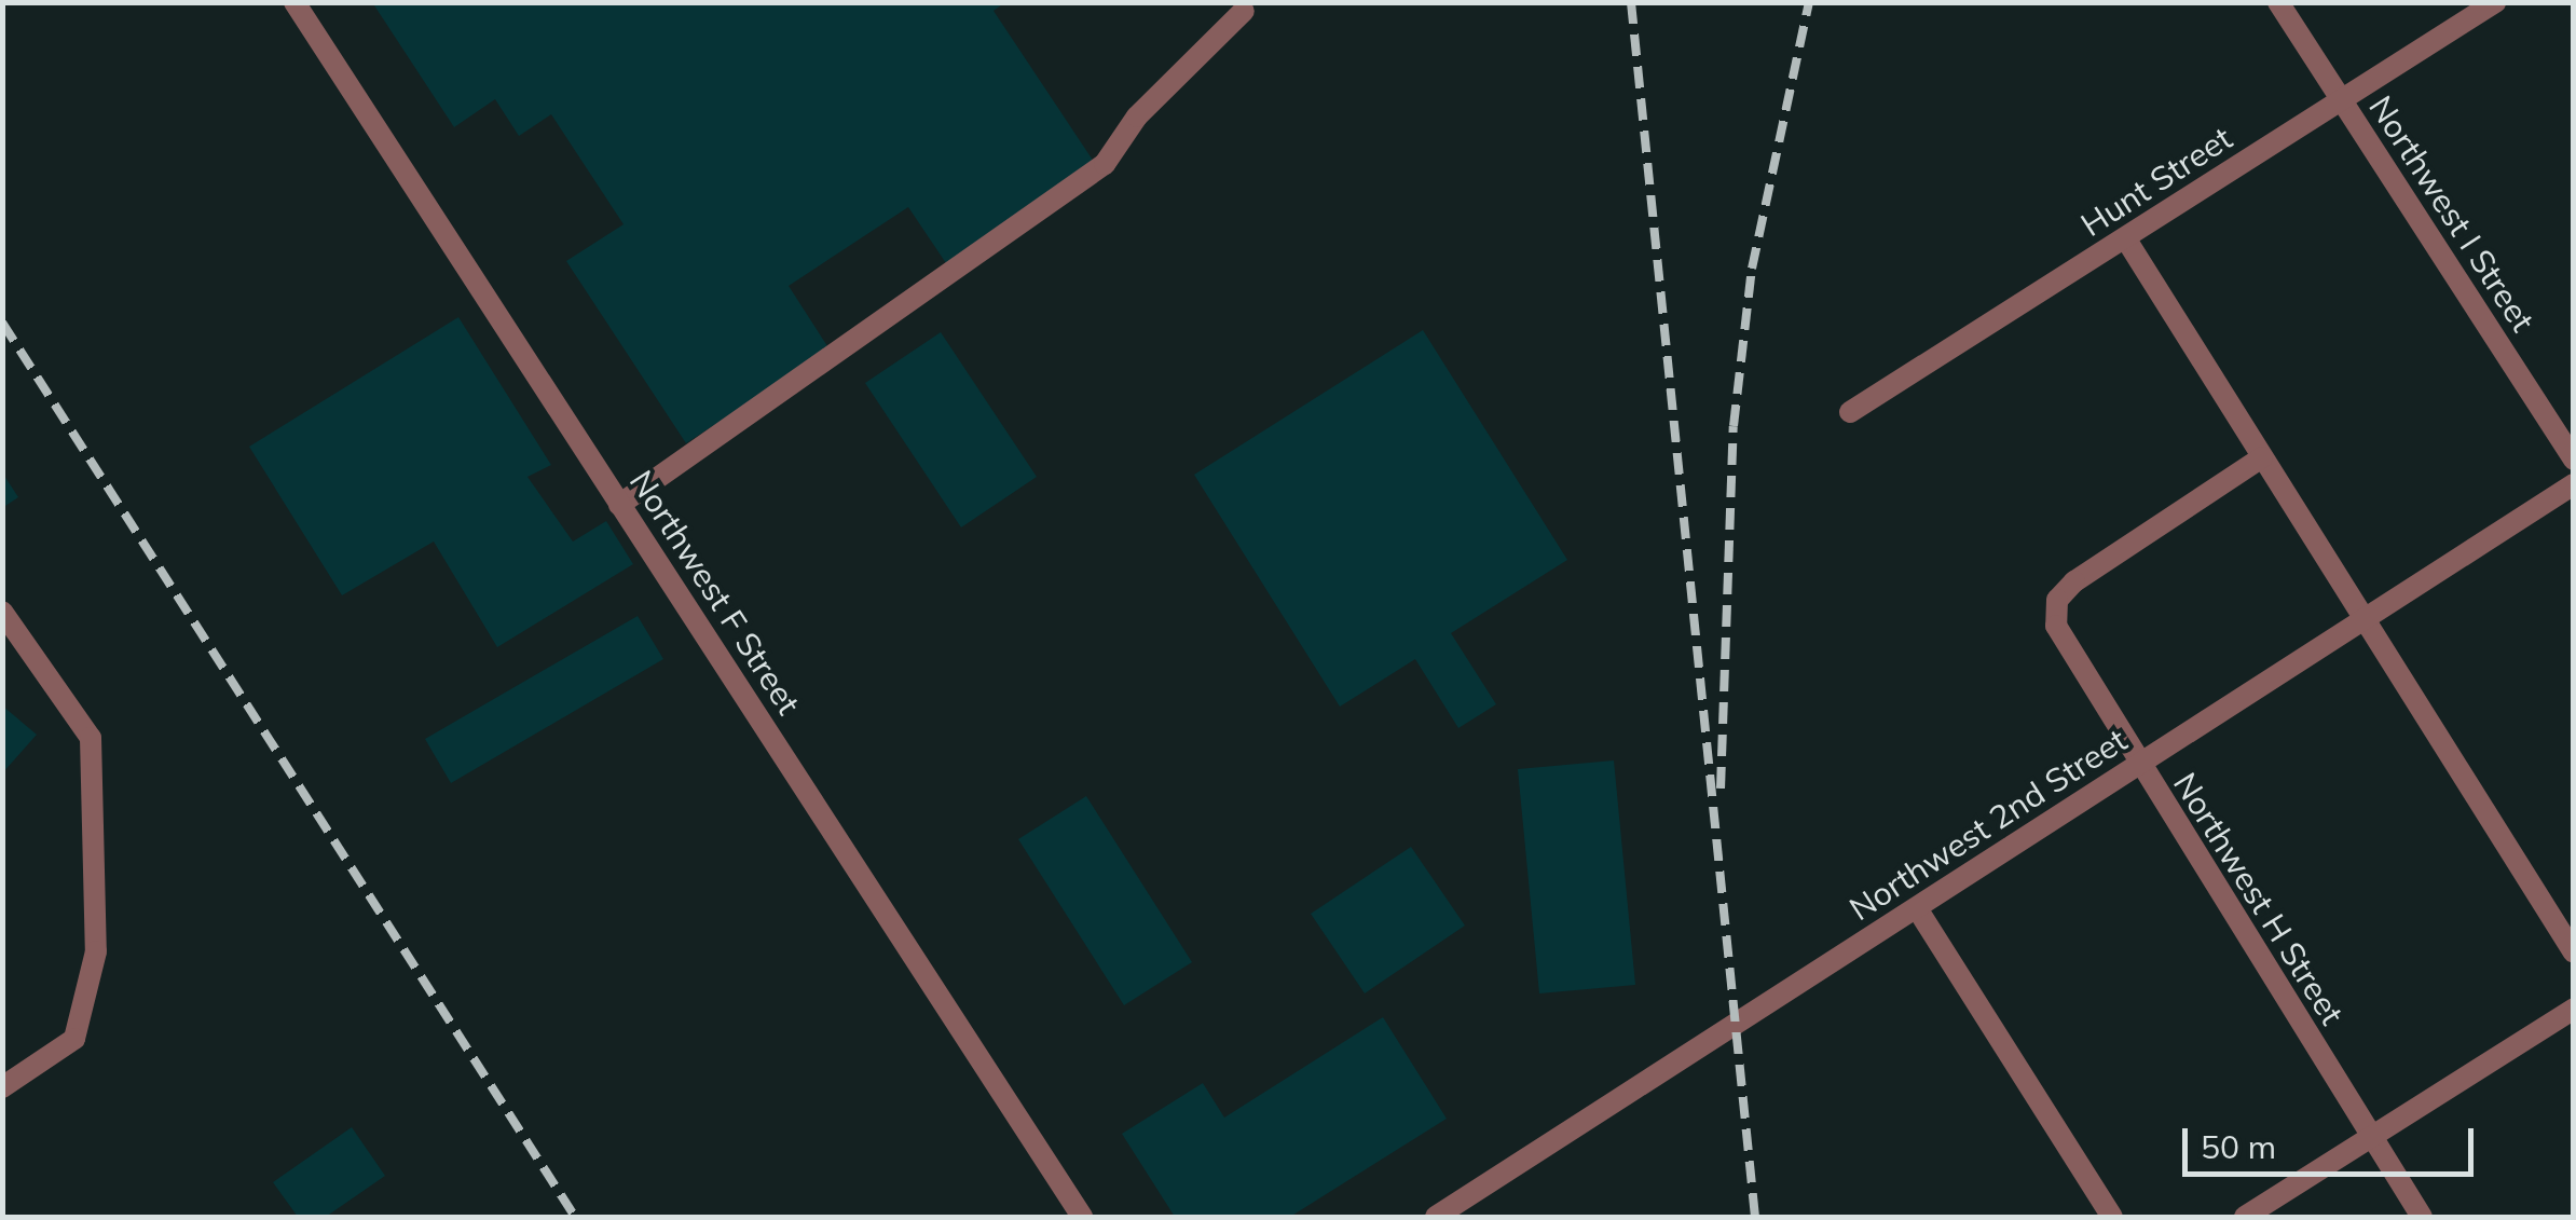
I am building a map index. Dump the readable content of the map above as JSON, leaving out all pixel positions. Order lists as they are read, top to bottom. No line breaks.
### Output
{"streets":{"street":["Hunt Street","Northwest I Street","Northwest F Street","Northwest 2nd Street","Northwest H Street"]},"crossings":[["Hunt Street","Northwest I Street"],["Northwest 2nd Street","Northwest H Street"]],"scale_bar":"50 m"}
